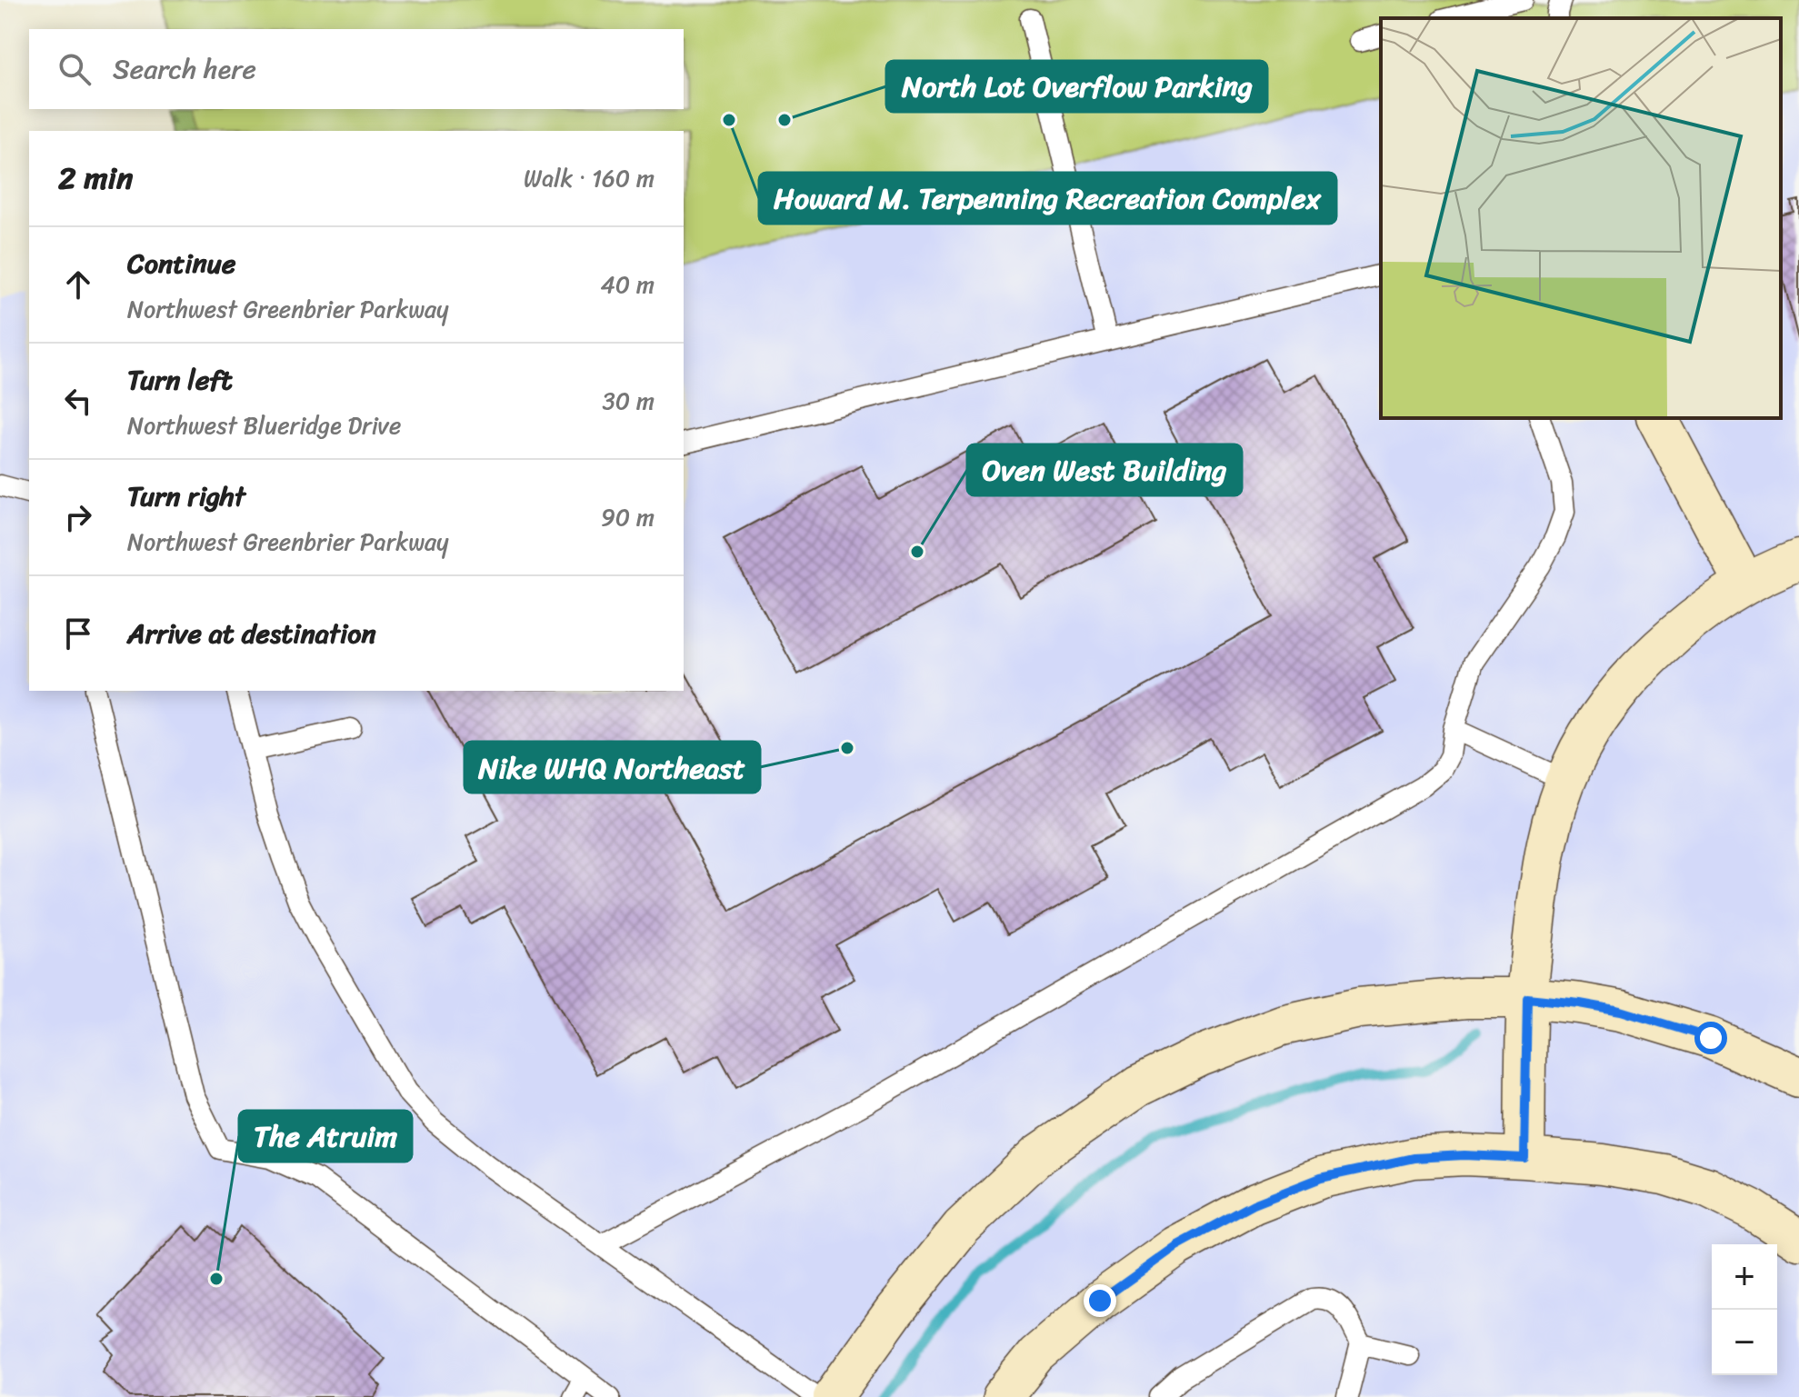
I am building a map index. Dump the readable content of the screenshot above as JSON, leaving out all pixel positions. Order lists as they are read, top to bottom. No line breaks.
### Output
{"places":["Howard M. Terpenning Recreation Complex","North Lot Overflow Parking","Oven West Building","Nike WHQ Northeast","The Atruim"],"page":{"search":"Search here","heading":["2 min","Walk · 160 m"],"list":[["Continue","Northwest Greenbrier Parkway","40 m"],["Turn left","Northwest Blueridge Drive","30 m"],["Turn right","Northwest Greenbrier Parkway","90 m"],"Arrive at destination"],"map_buttons":["+","−"]}}
